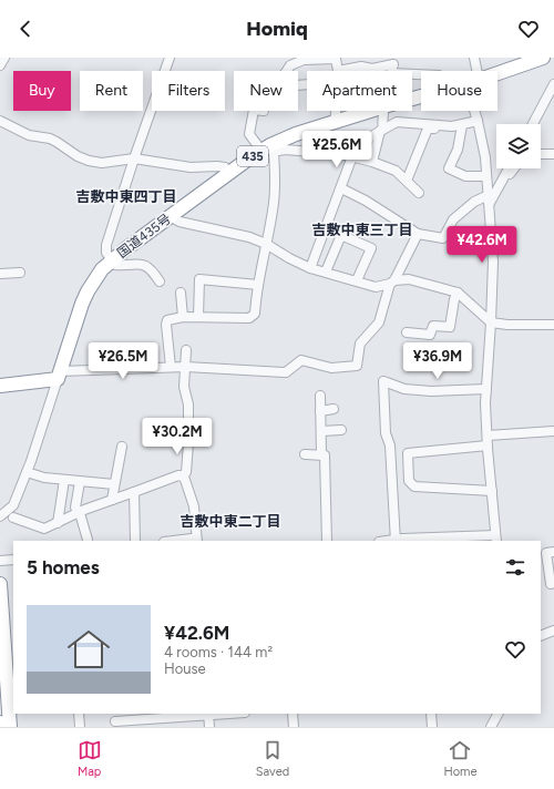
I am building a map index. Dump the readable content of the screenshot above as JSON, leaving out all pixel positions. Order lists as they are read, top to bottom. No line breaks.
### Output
{"streets":{"highway":["435","国道435号"]},"districts":["吉敷中東四丁目","吉敷中東三丁目","吉敷中東二丁目"],"page":{"header":"Homiq","chip":["Buy","Rent","Filters","New","Apartment","House"],"price":["¥25.6M","¥42.6M","¥26.5M","¥36.9M","¥30.2M"],"heading":"5 homes","list":[{"name":"¥42.6M","note":"4 rooms · 144 m² · House"}],"tabs":["Map","Saved","Home"]}}
